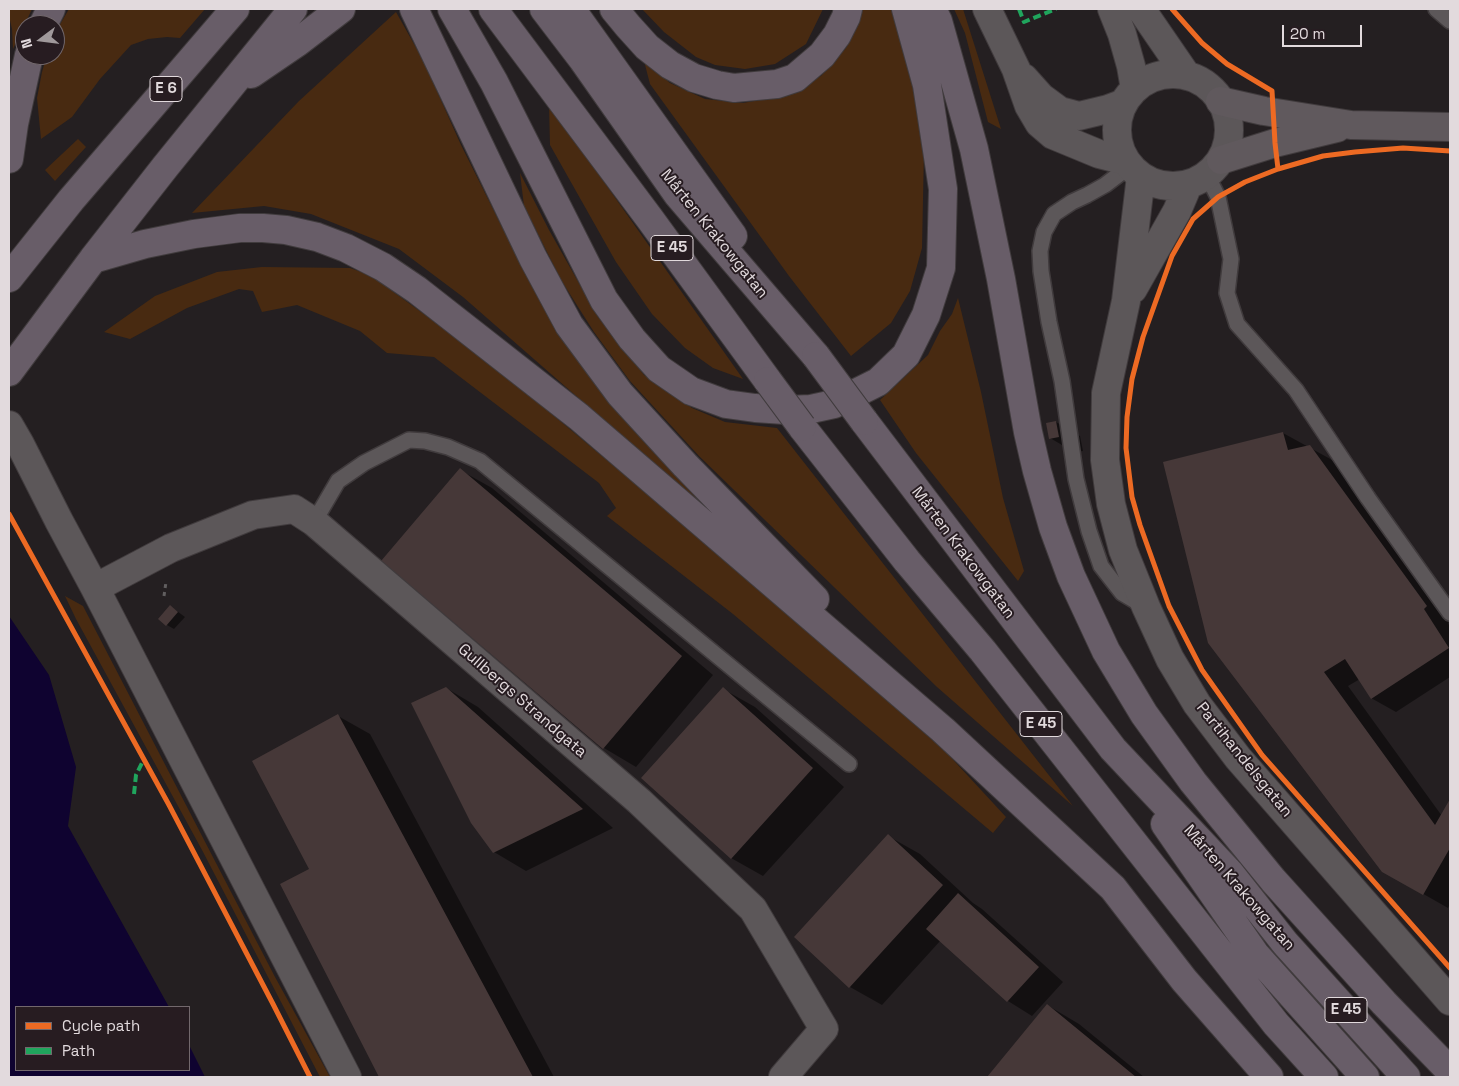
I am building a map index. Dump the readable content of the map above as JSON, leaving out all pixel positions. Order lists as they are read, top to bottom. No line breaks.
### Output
{"streets":{"highway":["E 6","Mårten Krakowgatan","E 45"],"street":["Gullbergs Strandgata","Partihandelsgatan"]},"legend":["Cycle path","Path"],"scale_bar":"20 m","north":"left"}
